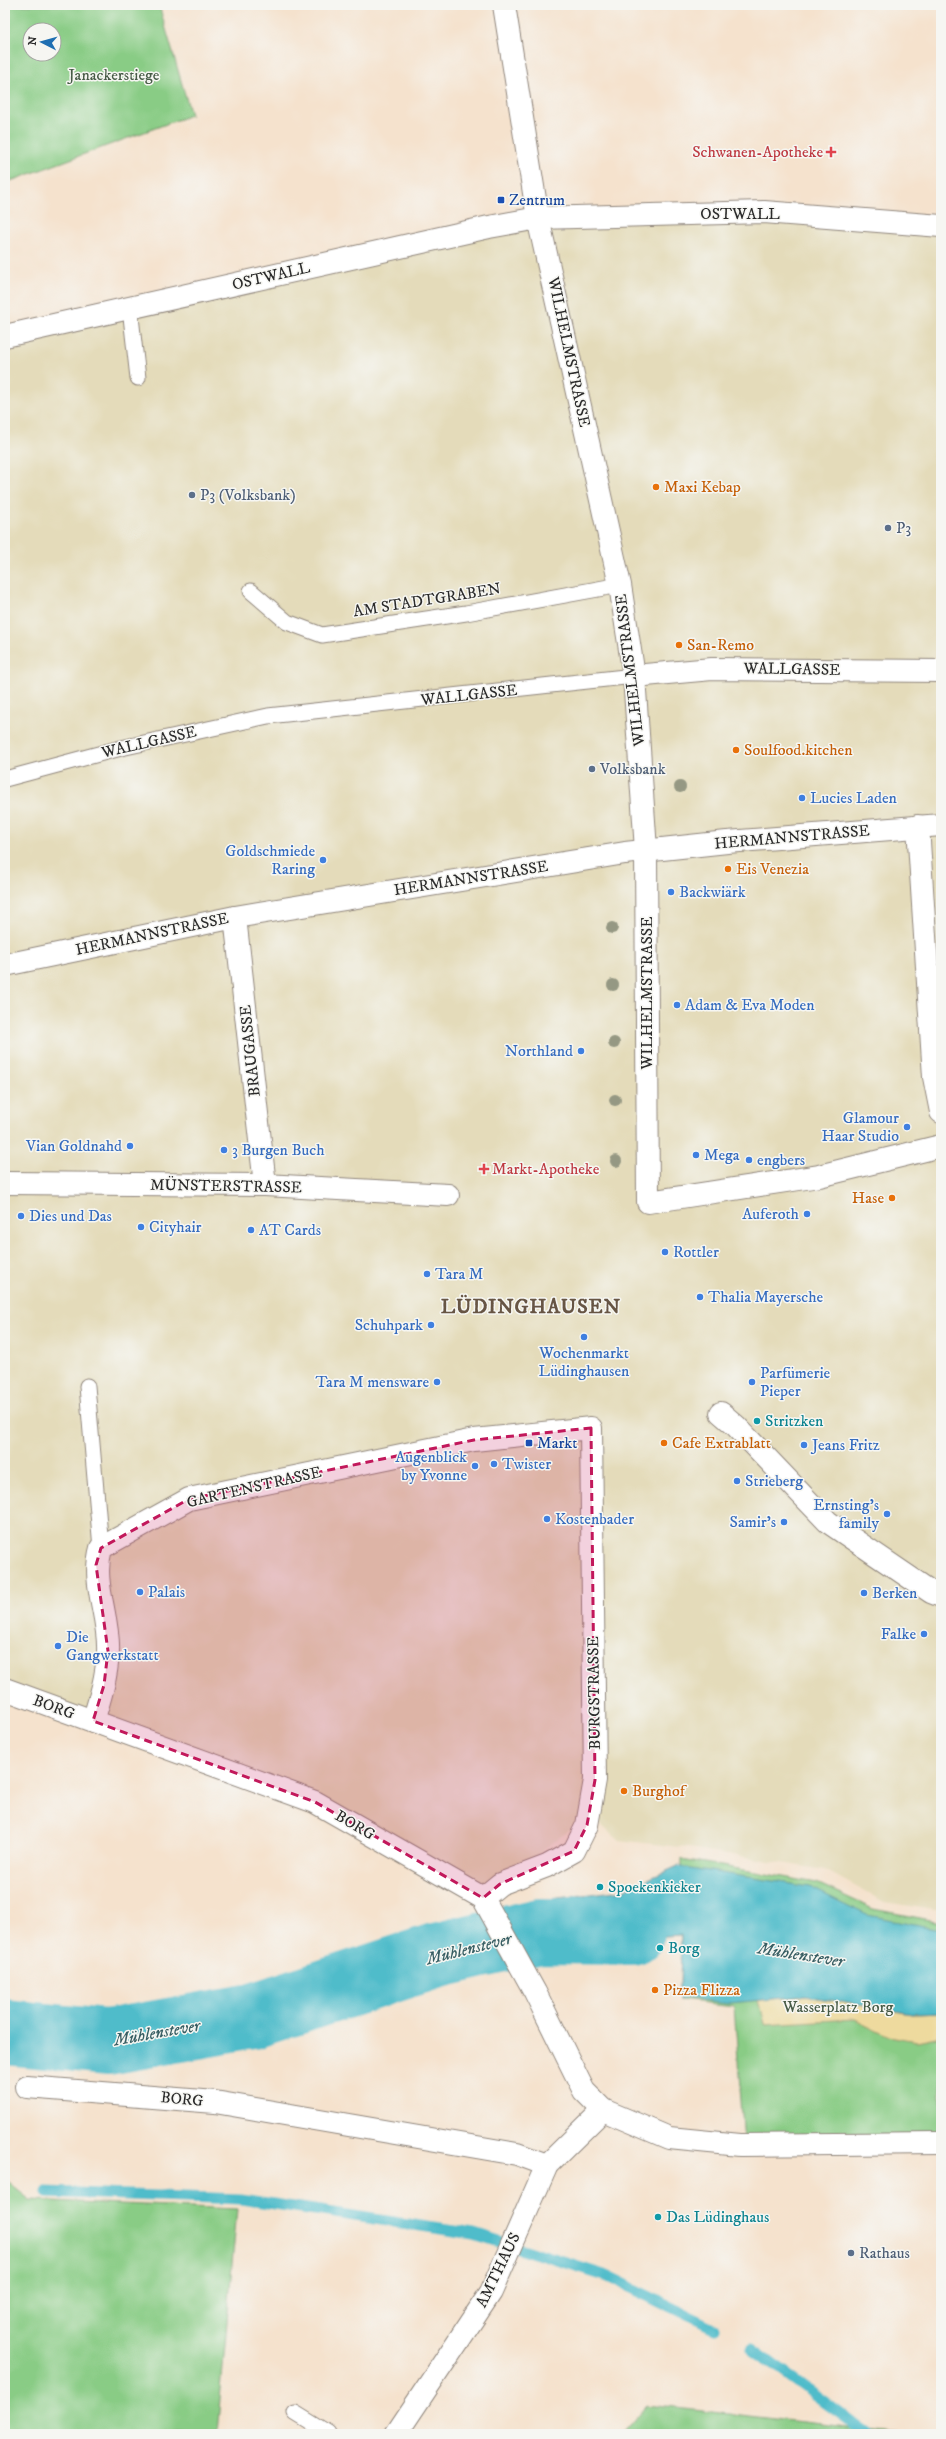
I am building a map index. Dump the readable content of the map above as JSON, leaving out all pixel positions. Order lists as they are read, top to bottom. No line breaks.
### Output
{"streets":{"street":["OSTWALL","WILHELMSTRASSE","WALLGASSE","HERMANNSTRASSE","BRAUGASSE","MÜNSTERSTRASSE","GARTENSTRASSE","BURGSTRASSE","BORG","AMTHAUS"],"lane":["AM STADTGRABEN"]},"crossings":[["OSTWALL","WILHELMSTRASSE"],["WILHELMSTRASSE","AM STADTGRABEN"],["WILHELMSTRASSE","WALLGASSE"],["WILHELMSTRASSE","HERMANNSTRASSE"],["HERMANNSTRASSE","BRAUGASSE"],["BRAUGASSE","MÜNSTERSTRASSE"],["GARTENSTRASSE","BURGSTRASSE"],["BURGSTRASSE","BORG"],["BORG","AMTHAUS"]],"districts":["LÜDINGHAUSEN"],"water":["Mühlenstever"],"parks":["Janackerstiege","Wasserplatz Borg"],"places":{"health":["Schwanen-Apotheke","Markt-Apotheke"],"transit":["Zentrum","Markt"],"other":["Maxi Kebap","P3 (Volksbank)","P3","San-Remo","Soulfood.kitchen","Volksbank","Lucies Laden","Goldschmiede Raring","Eis Venezia","Backwiärk","Adam & Eva Moden","Northland","Glamour Haar Studio","Vian Goldnahd","3 Burgen Buch","Mega","engbers","Hase","Auferoth","Dies und Das","Cityhair","AT Cards","Rottler","Tara M","Thalia Mayersche","Schuhpark","Wochenmarkt Lüdinghausen","Tara M mensware","Parfümerie Pieper","Stritzken","Cafe Extrablatt","Jeans Fritz","Twister","Augenblick by Yvonne","Strieberg","Ernsting's family","Kostenbader","Samir's","Palais","Berken","Falke","Die Gangwerkstatt","Burghof","Spoekenkieker","Borg","Pizza Flizza","Das Lüdinghaus","Rathaus"]},"north":"left"}
